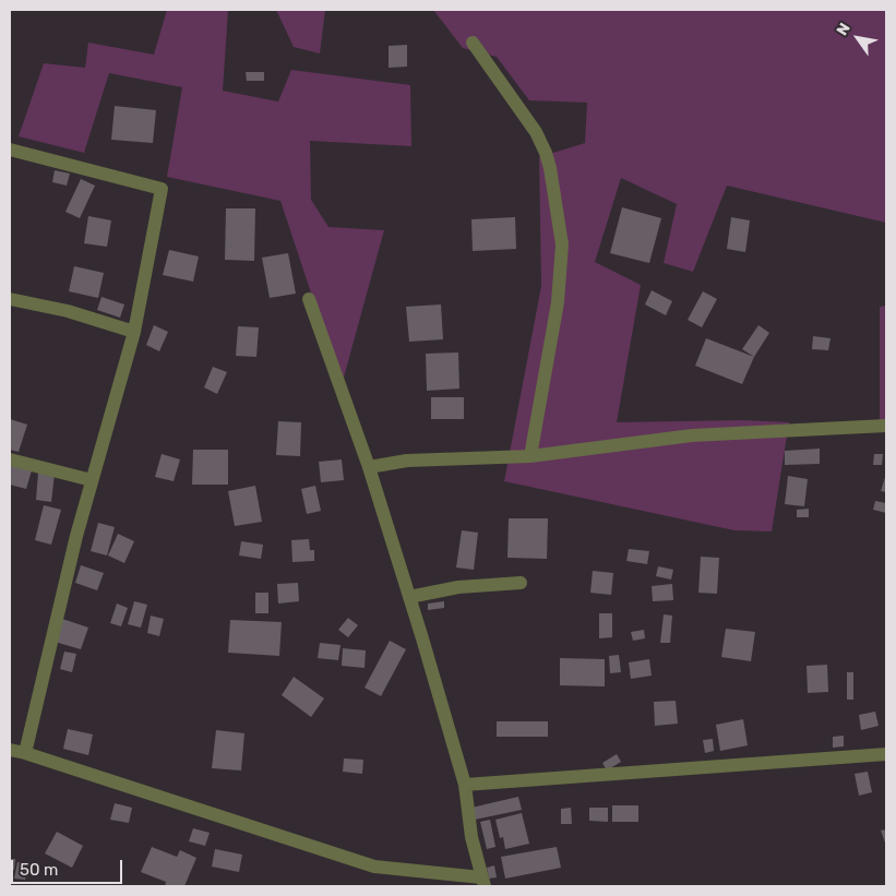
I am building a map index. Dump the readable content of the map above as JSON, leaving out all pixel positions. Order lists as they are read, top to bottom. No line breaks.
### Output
{"scale_bar":"50 m","north":"top left"}
